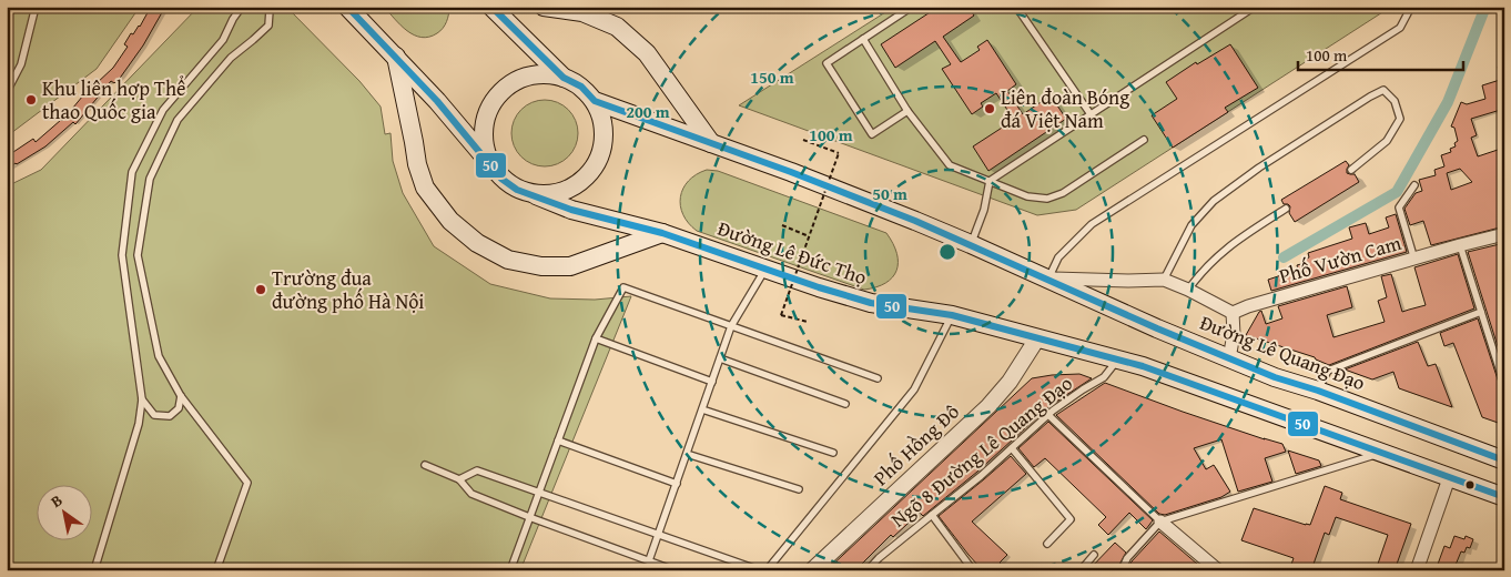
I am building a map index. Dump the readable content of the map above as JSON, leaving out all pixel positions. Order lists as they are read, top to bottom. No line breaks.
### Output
{"streets":{"main road":["Đường Lê Đức Thọ","Đường Lê Quang Đạo"],"street":["Phố Vườn Cam","Phố Hồng Đô"],"lane":["Ngõ 8 Đường Lê Quang Đạo"]},"crossings":[["Đường Lê Đức Thọ","Phố Hồng Đô"]],"places":["Khu liên hợp Thể thao Quốc gia","Liên đoàn Bóng đá Việt Nam","Trường đua đường phố Hà Nội"],"lines":["transit line 50"],"scale_bar":"100 m","north":"top left","rings":["150 m","200 m","100 m","50 m"]}
